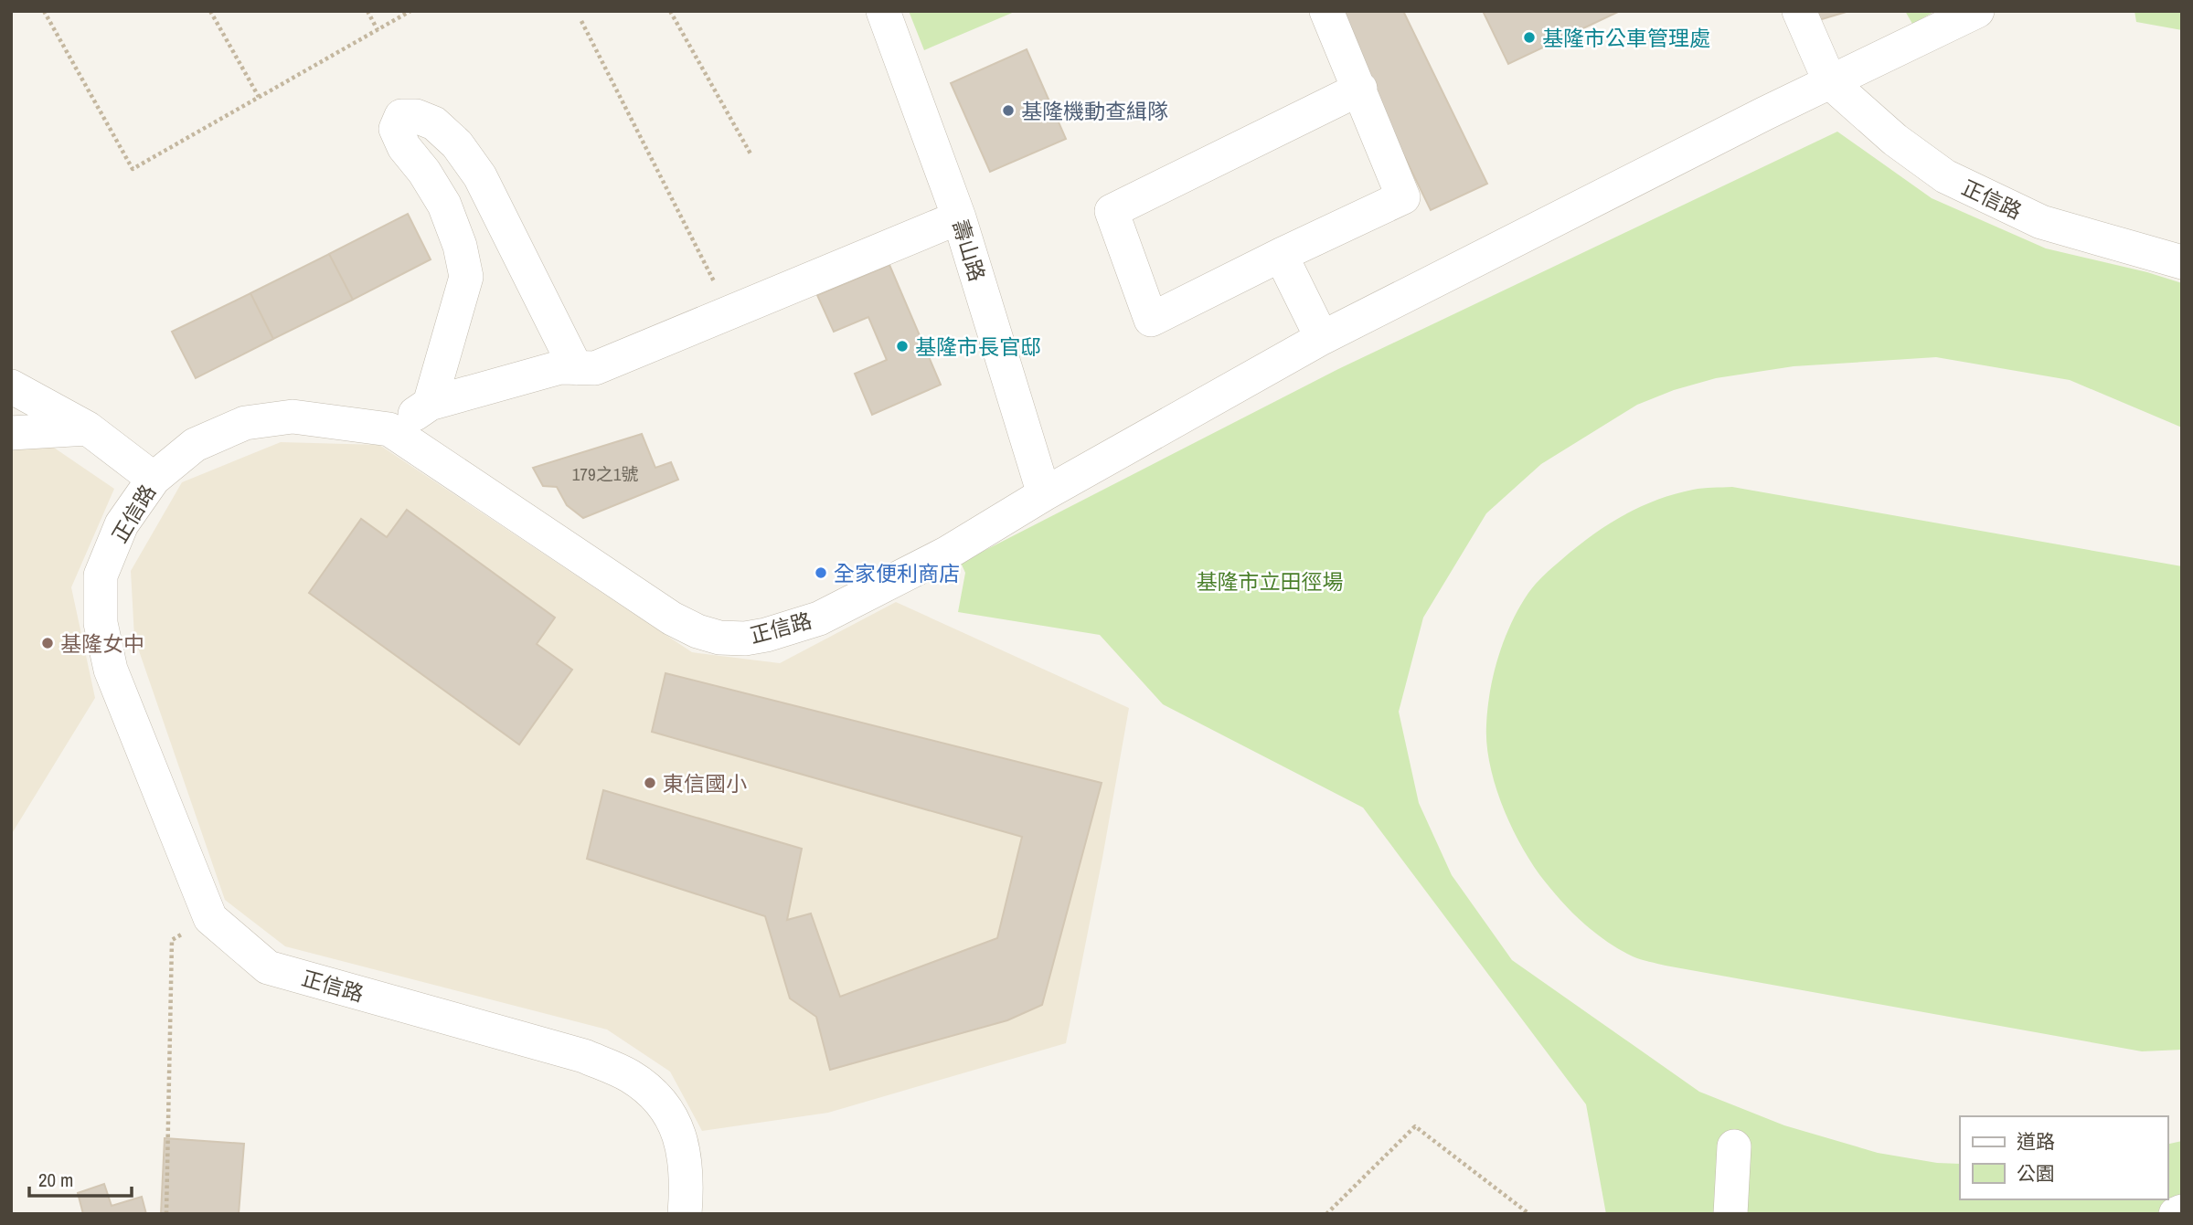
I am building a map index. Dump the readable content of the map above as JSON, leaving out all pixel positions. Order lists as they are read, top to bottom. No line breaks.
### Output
{"streets":{"street":["正信路","壽山路"]},"crossings":[["正信路","壽山路"]],"parks":["基隆市立田徑場"],"places":["基隆市公車管理處","基隆機動查緝隊","基隆市長官邸","全家便利商店","基隆女中","東信國小"],"house_numbers":["179之1號"],"legend":["道路","公園"],"scale_bar":"20 m"}
